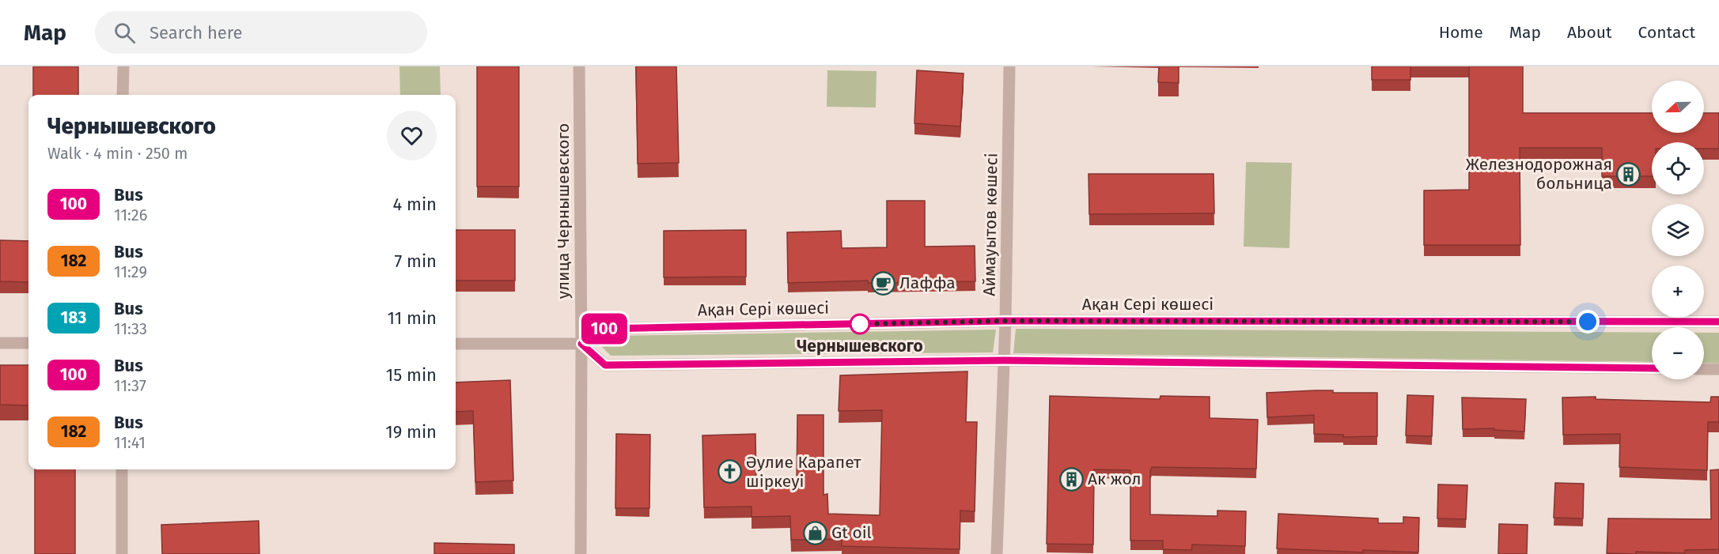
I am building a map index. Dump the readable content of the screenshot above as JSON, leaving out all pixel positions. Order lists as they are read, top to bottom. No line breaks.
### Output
{"streets":{"street":["улица Чернышевского","Аймауытов көшесі","Ақан Сері көшесі"]},"crossings":[["улица Чернышевского","Ақан Сері көшесі"],["Аймауытов көшесі","Ақан Сері көшесі"]],"places":{"building":["Железнодорожная больница","Ак жол"],"cafe":["Лаффа"],"other":["Чернышевского"],"church":["Әулие Карапет шіркеуі"],"shop":["Gt oil"]},"lines":["bus line 100"],"north":"left","page":{"header":"Map","search":"Search here","nav":["Home","Map","About","Contact"],"on_map":"100","map_buttons":["+","−"],"heading":["Чернышевского","Walk · 4 min · 250 m"],"list":[{"mark":"100","name":"Bus","note":"11:26","value":"4 min"},{"mark":"182","name":"Bus","note":"11:29","value":"7 min"},{"mark":"183","name":"Bus","note":"11:33","value":"11 min"},{"mark":"100","name":"Bus","note":"11:37","value":"15 min"},{"mark":"182","name":"Bus","note":"11:41","value":"19 min"}]}}
